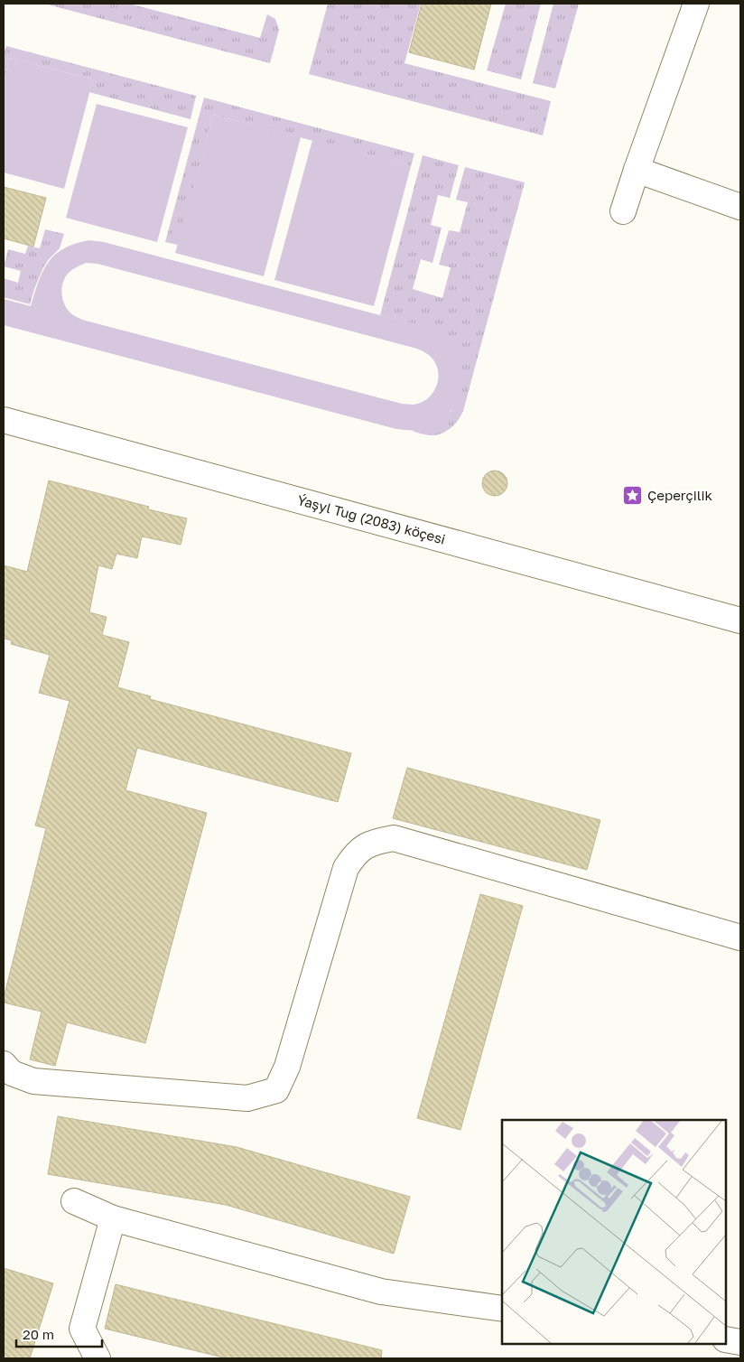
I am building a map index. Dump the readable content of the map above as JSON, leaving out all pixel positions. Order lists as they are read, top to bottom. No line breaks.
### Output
{"streets":{"street":["Ýaşyl Tug (2083) köçesi"]},"places":{"place":["Çeperçilik"]},"scale_bar":"20 m"}
